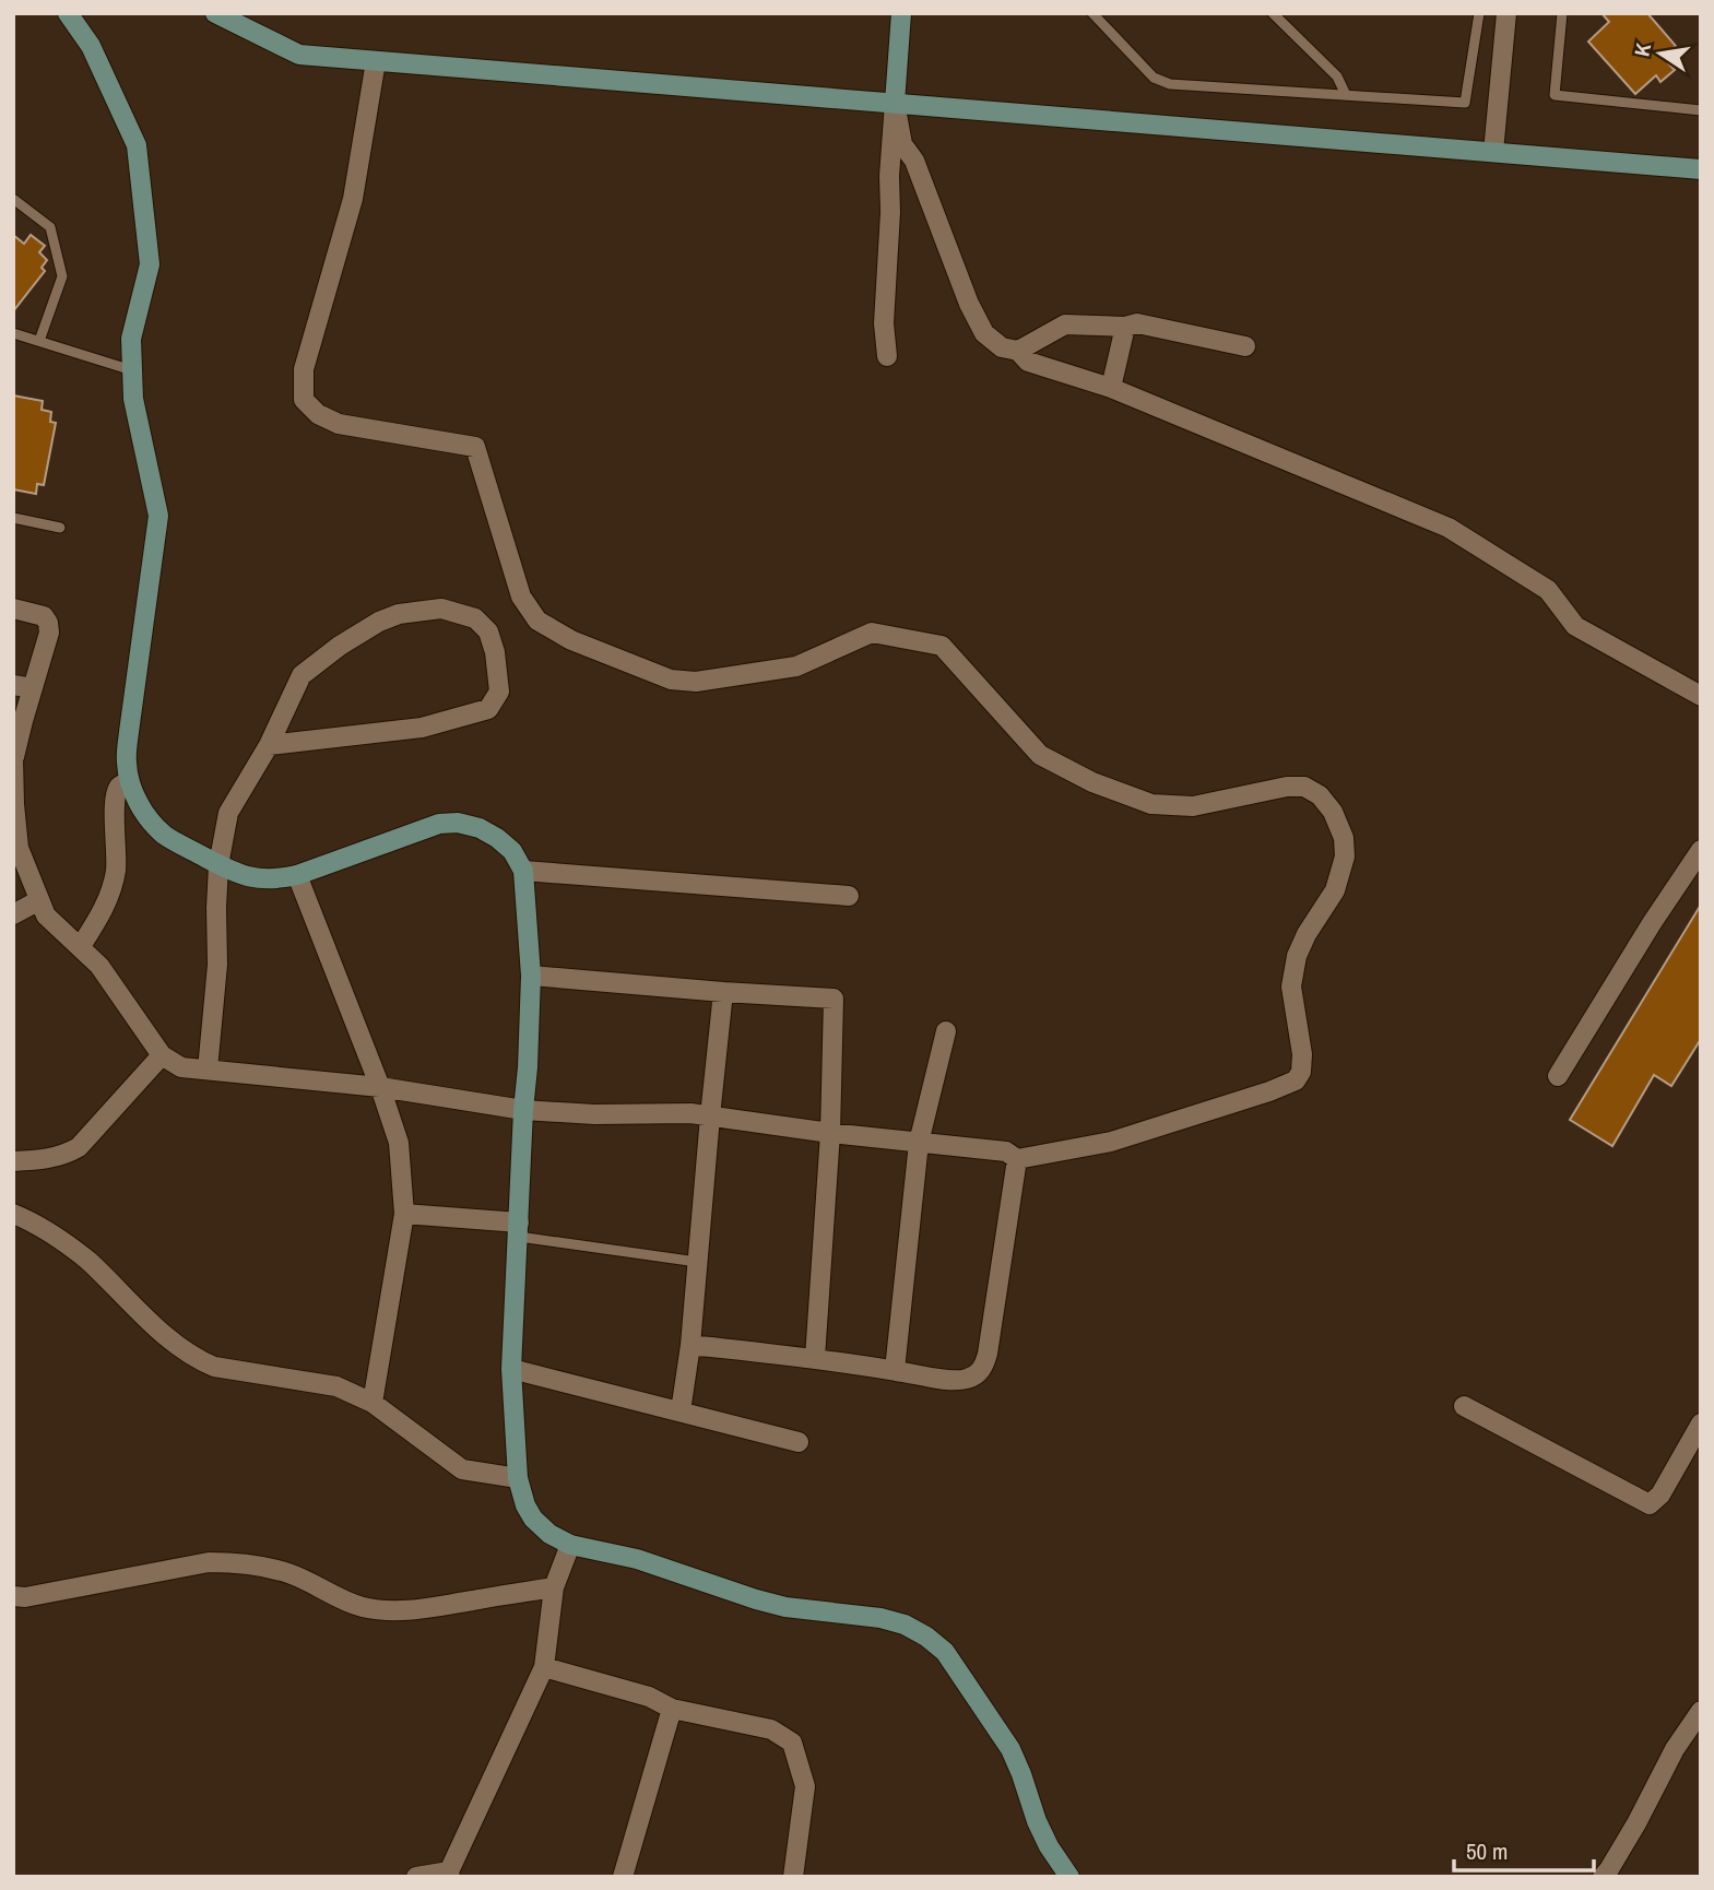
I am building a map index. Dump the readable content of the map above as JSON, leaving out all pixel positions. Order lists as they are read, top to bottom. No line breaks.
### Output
{"scale_bar":"50 m","north":"left"}
